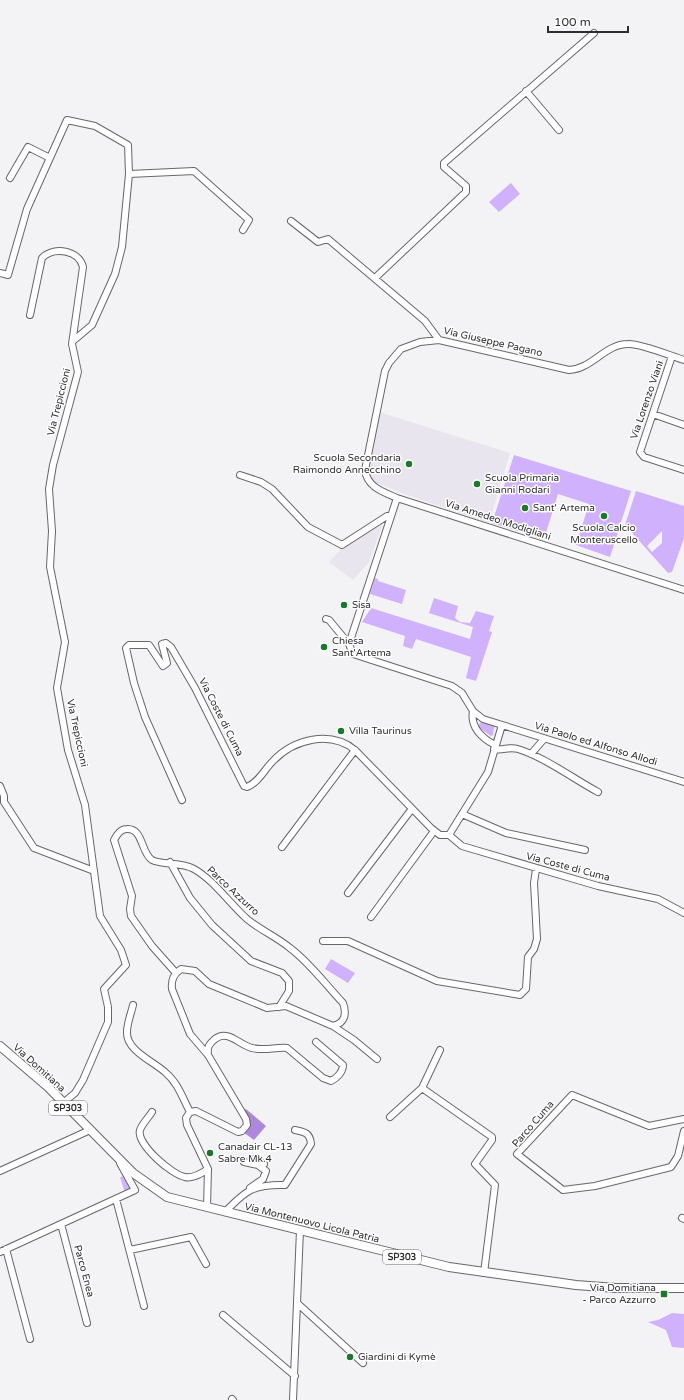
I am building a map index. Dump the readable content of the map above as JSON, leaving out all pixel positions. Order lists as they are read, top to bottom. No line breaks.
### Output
{"streets":{"main road":["Via Domitiana","SP303","Via Montenuovo Licola Patria"],"street":["Via Giuseppe Pagano","Via Lorenzo Viani","Via Trepiccioni","Via Amedeo Modigliani","Via Coste di Cuma","Via Paolo ed Alfonso Allodi","Parco Azzurro","Parco Cuma","Parco Enea"]},"crossings":[["Via Giuseppe Pagano","Via Lorenzo Viani"],["Via Giuseppe Pagano","Via Amedeo Modigliani"],["Via Trepiccioni","Via Domitiana"],["Via Domitiana","Via Montenuovo Licola Patria"]],"places":{"other":["Scuola Secondaria Raimondo Annecchino","Scuola Primaria Gianni Rodari","Sant' Artema","Scuola Calcio Monteruscello","Sisa","Chiesa Sant'Artema","Villa Taurinus","Canadair CL-13 Sabre Mk.4","Giardini di Kymè"],"transit":["Via Domitiana - Parco Azzurro"]},"scale_bar":"100 m"}
